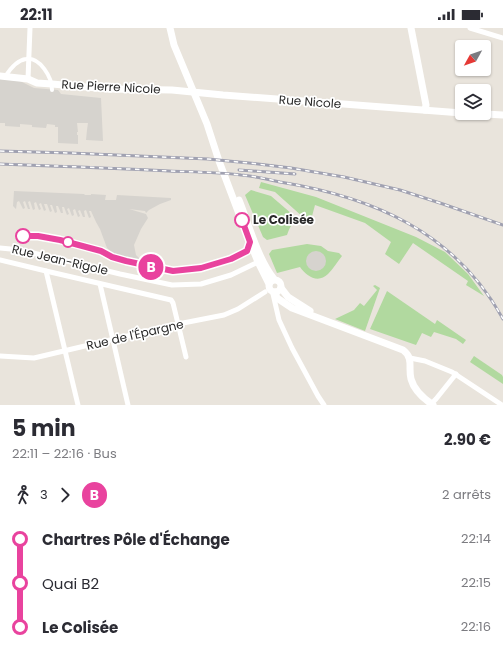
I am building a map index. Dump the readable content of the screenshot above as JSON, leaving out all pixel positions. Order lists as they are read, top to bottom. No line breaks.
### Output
{"streets":{"street":["Rue Pierre Nicole","Rue Nicole","Rue Jean-Rigole","Rue de l'Épargne"]},"crossings":[["Rue Pierre Nicole","Rue Nicole"]],"places":["Le Colisée"],"lines":["bus line B"],"north":"bottom left","page":{"status":"22:11","on_map":"B","heading":["5 min","22:11 – 22:16 · Bus","2.90 €"],"legs":["3","B","2 arrêts"],"list":[{"name":"Chartres Pôle d'Échange","value":"22:14"},{"name":"Quai B2","value":"22:15"},{"name":"Le Colisée","value":"22:16"}]}}
